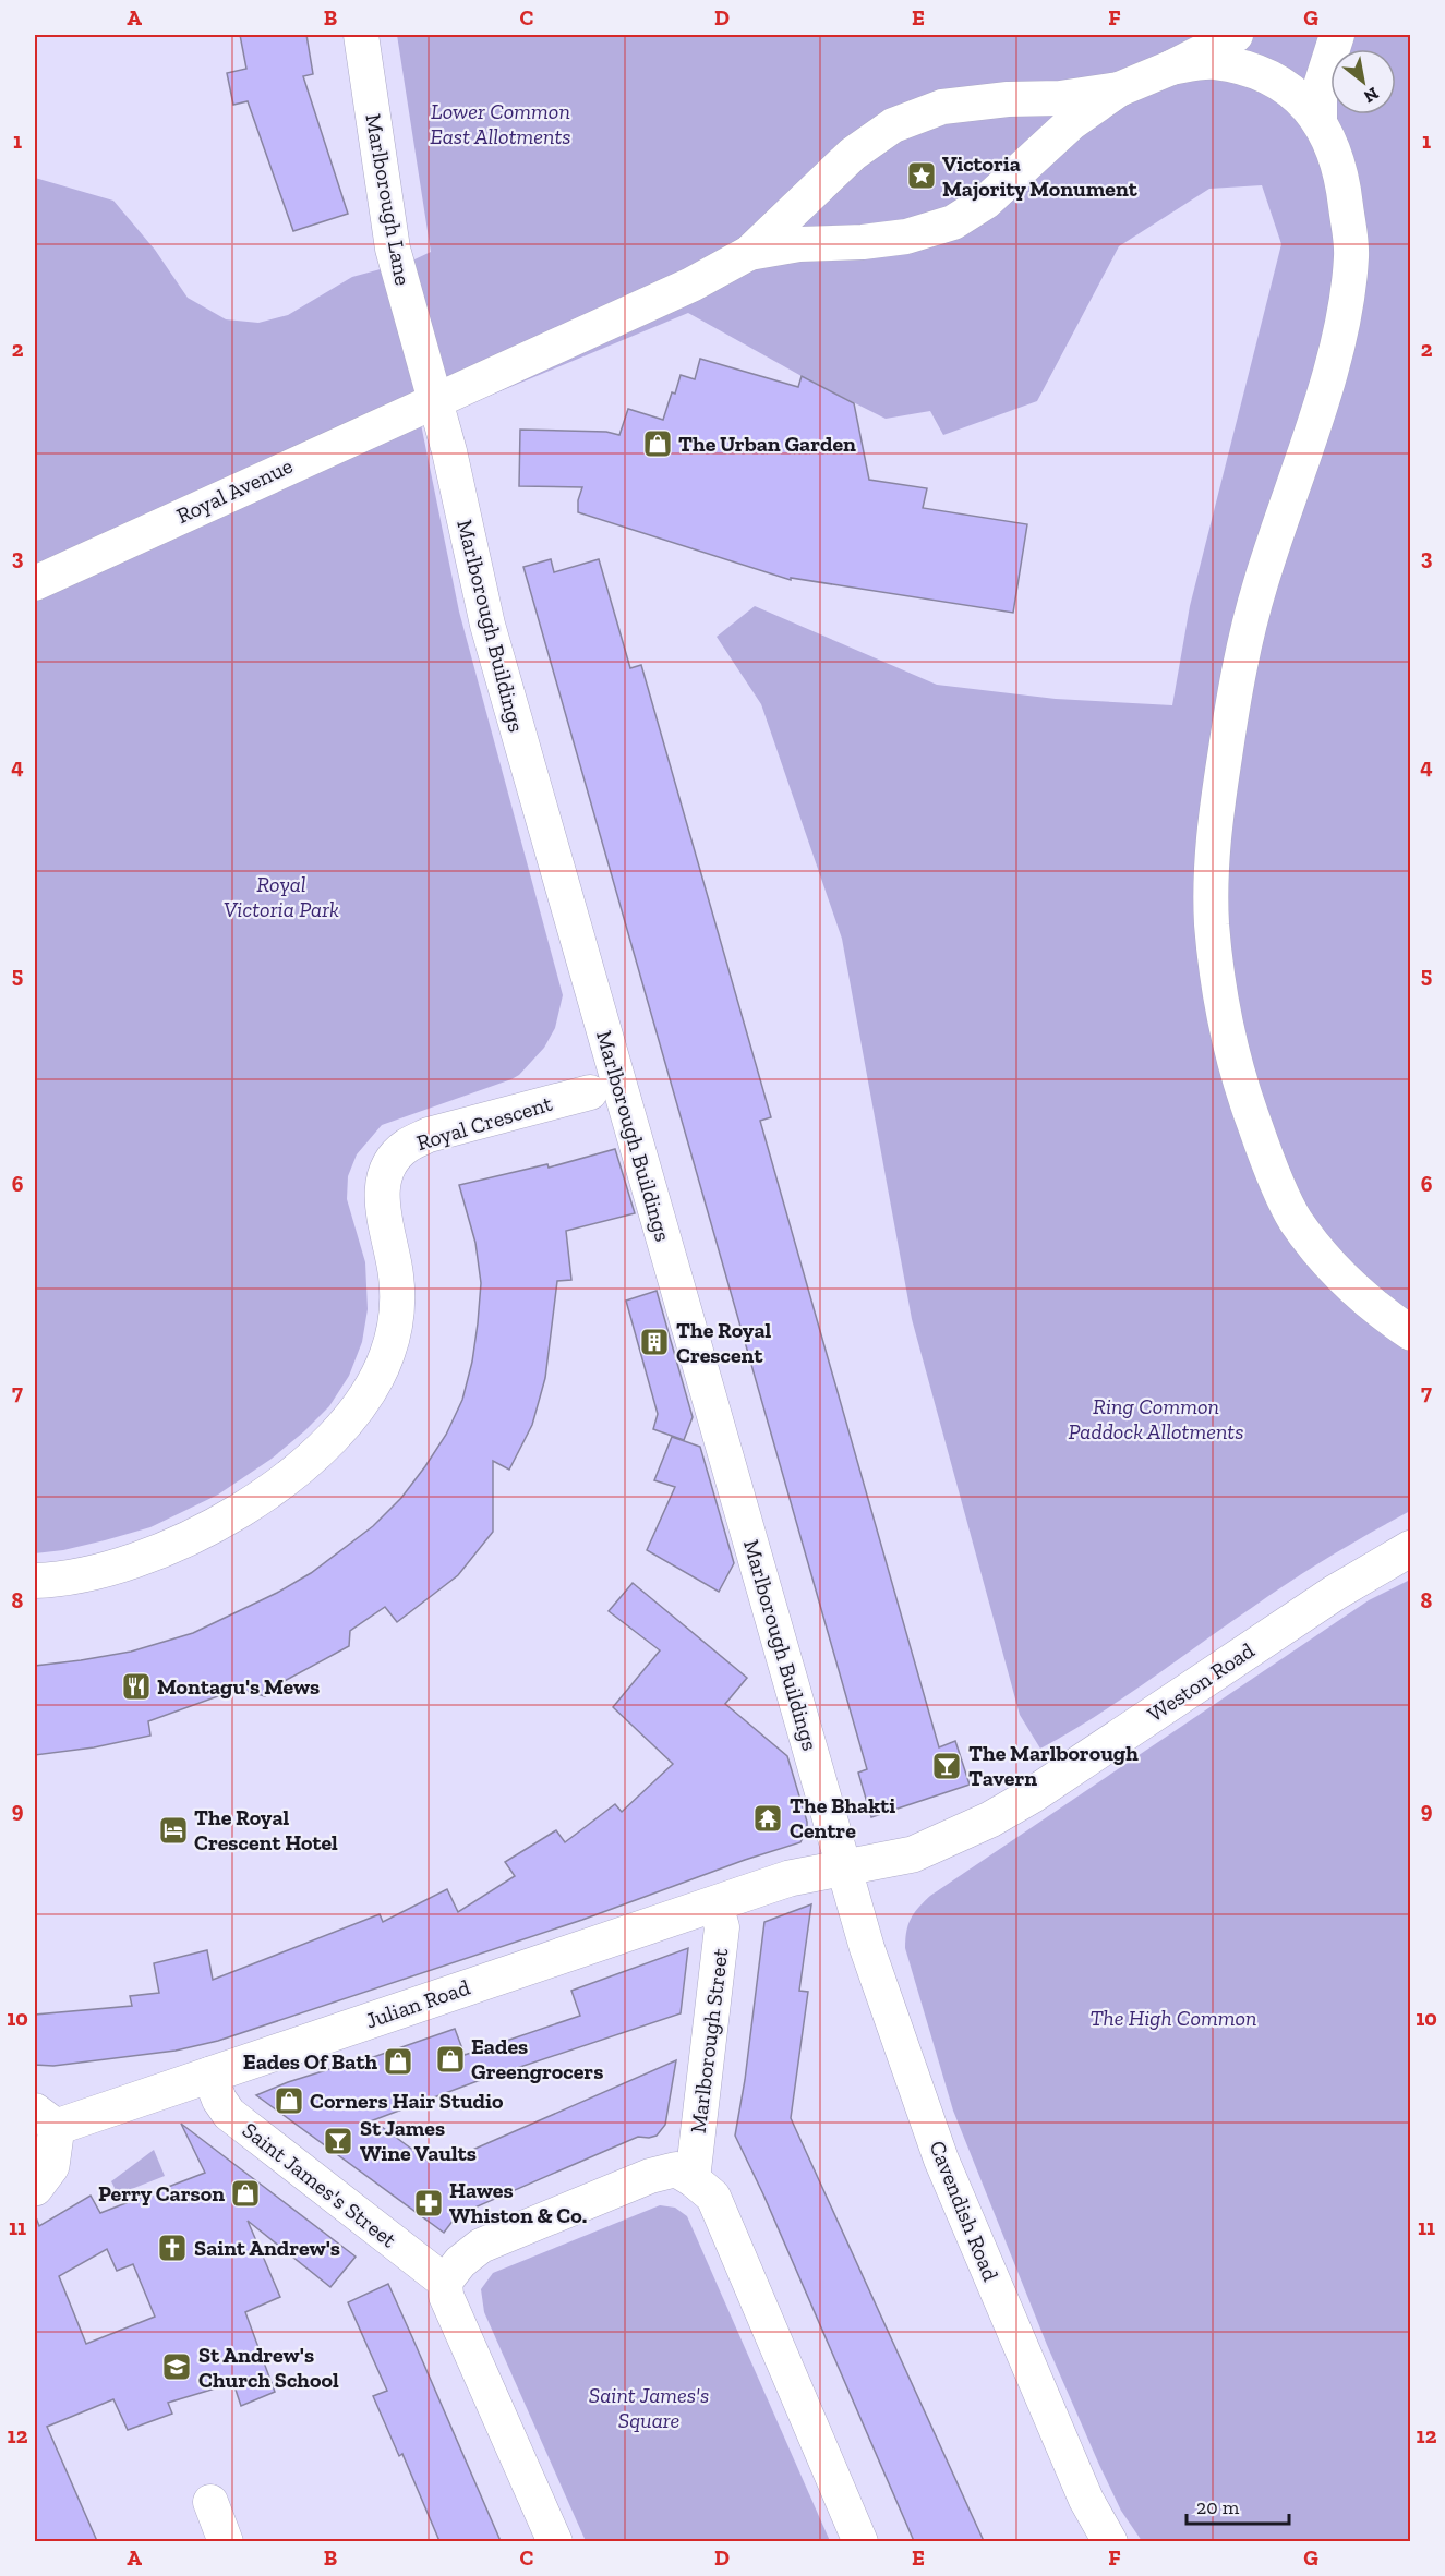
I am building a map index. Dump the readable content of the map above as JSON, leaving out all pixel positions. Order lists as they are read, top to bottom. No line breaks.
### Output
{"streets":{"street":["Marlborough Lane","Royal Avenue","Marlborough Buildings","Royal Crescent","Weston Road","Julian Road","Marlborough Street","Saint James's Street","Cavendish Road"]},"crossings":[["Marlborough Lane","Royal Avenue"],["Marlborough Lane","Marlborough Buildings"],["Royal Avenue","Marlborough Buildings"],["Marlborough Buildings","Weston Road"],["Marlborough Buildings","Julian Road"],["Marlborough Buildings","Cavendish Road"],["Weston Road","Julian Road"],["Weston Road","Cavendish Road"],["Julian Road","Marlborough Street"],["Julian Road","Saint James's Street"],["Julian Road","Cavendish Road"]],"parks":["Lower Common East Allotments","Royal Victoria Park","Ring Common Paddock Allotments","The High Common","Saint James's Square"],"places":{"place":["Victoria Majority Monument"],"shop":["The Urban Garden","Eades Greengrocers","Eades Of Bath","Corners Hair Studio","Perry Carson"],"building":["The Royal Crescent"],"restaurant":["Montagu's Mews"],"bar":["The Marlborough Tavern","St James Wine Vaults"],"temple":["The Bhakti Centre"],"hotel":["The Royal Crescent Hotel"],"pharmacy":["Hawes Whiston & Co."],"church":["Saint Andrew's"],"school or university":["St Andrew's Church School"]},"scale_bar":"20 m","north":"bottom right","grid":{"columns":["A","B","C","D","E","F","G"],"rows":["1","2","3","4","5","6","7","8","9","10","11","12"]}}
